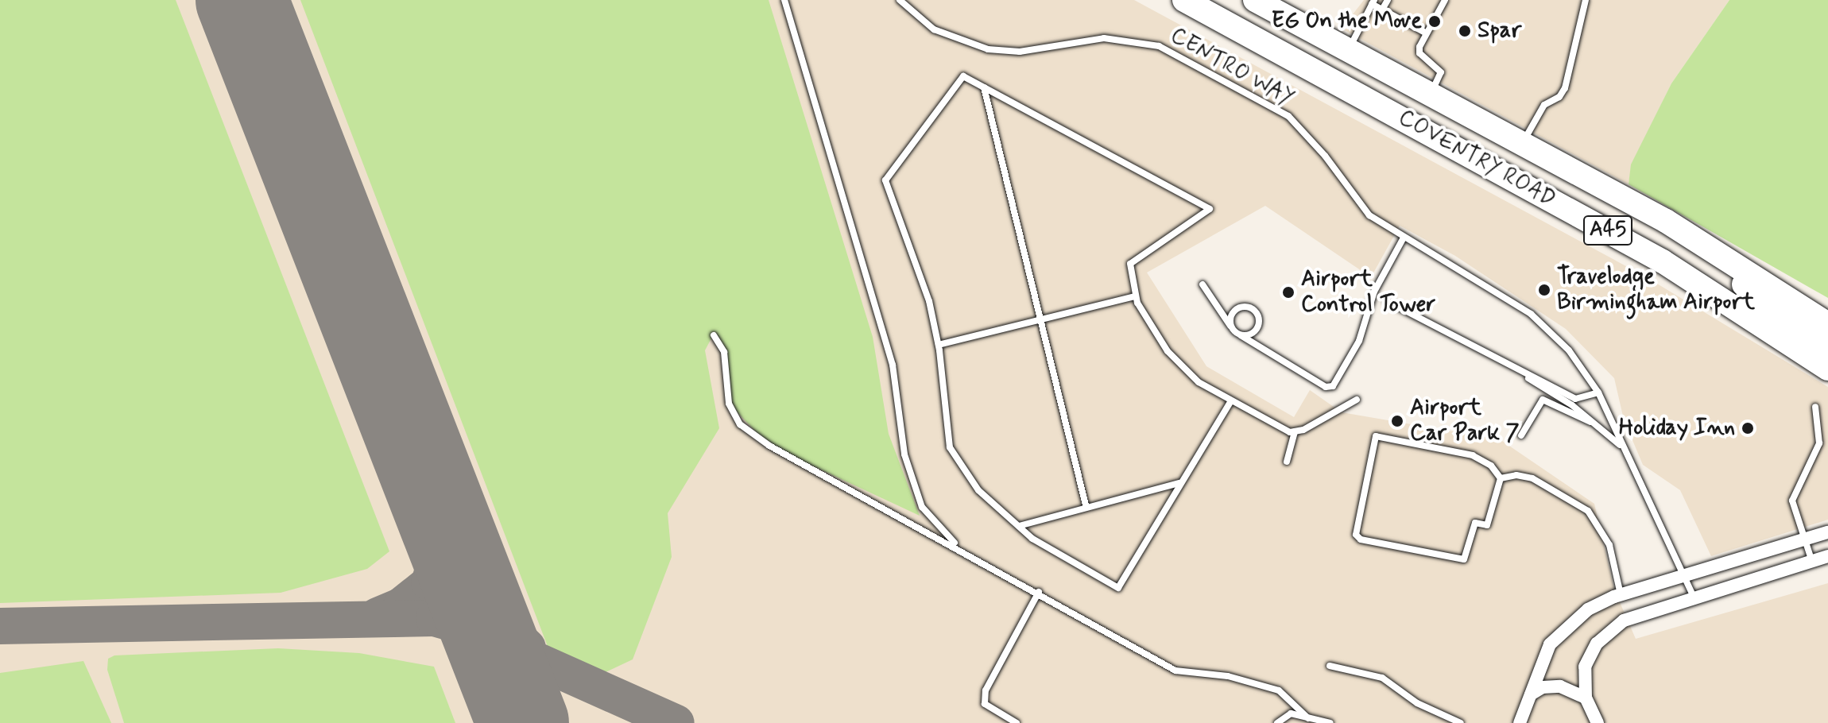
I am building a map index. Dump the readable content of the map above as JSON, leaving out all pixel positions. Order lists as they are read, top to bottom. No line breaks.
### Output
{"streets":{"highway":["COVENTRY ROAD","A45"],"lane":["CENTRO WAY"]},"places":["EG On the Move","Spar","Travelodge Birmingham Airport","Airport Control Tower","Airport Car Park 7","Holiday Inn"]}
